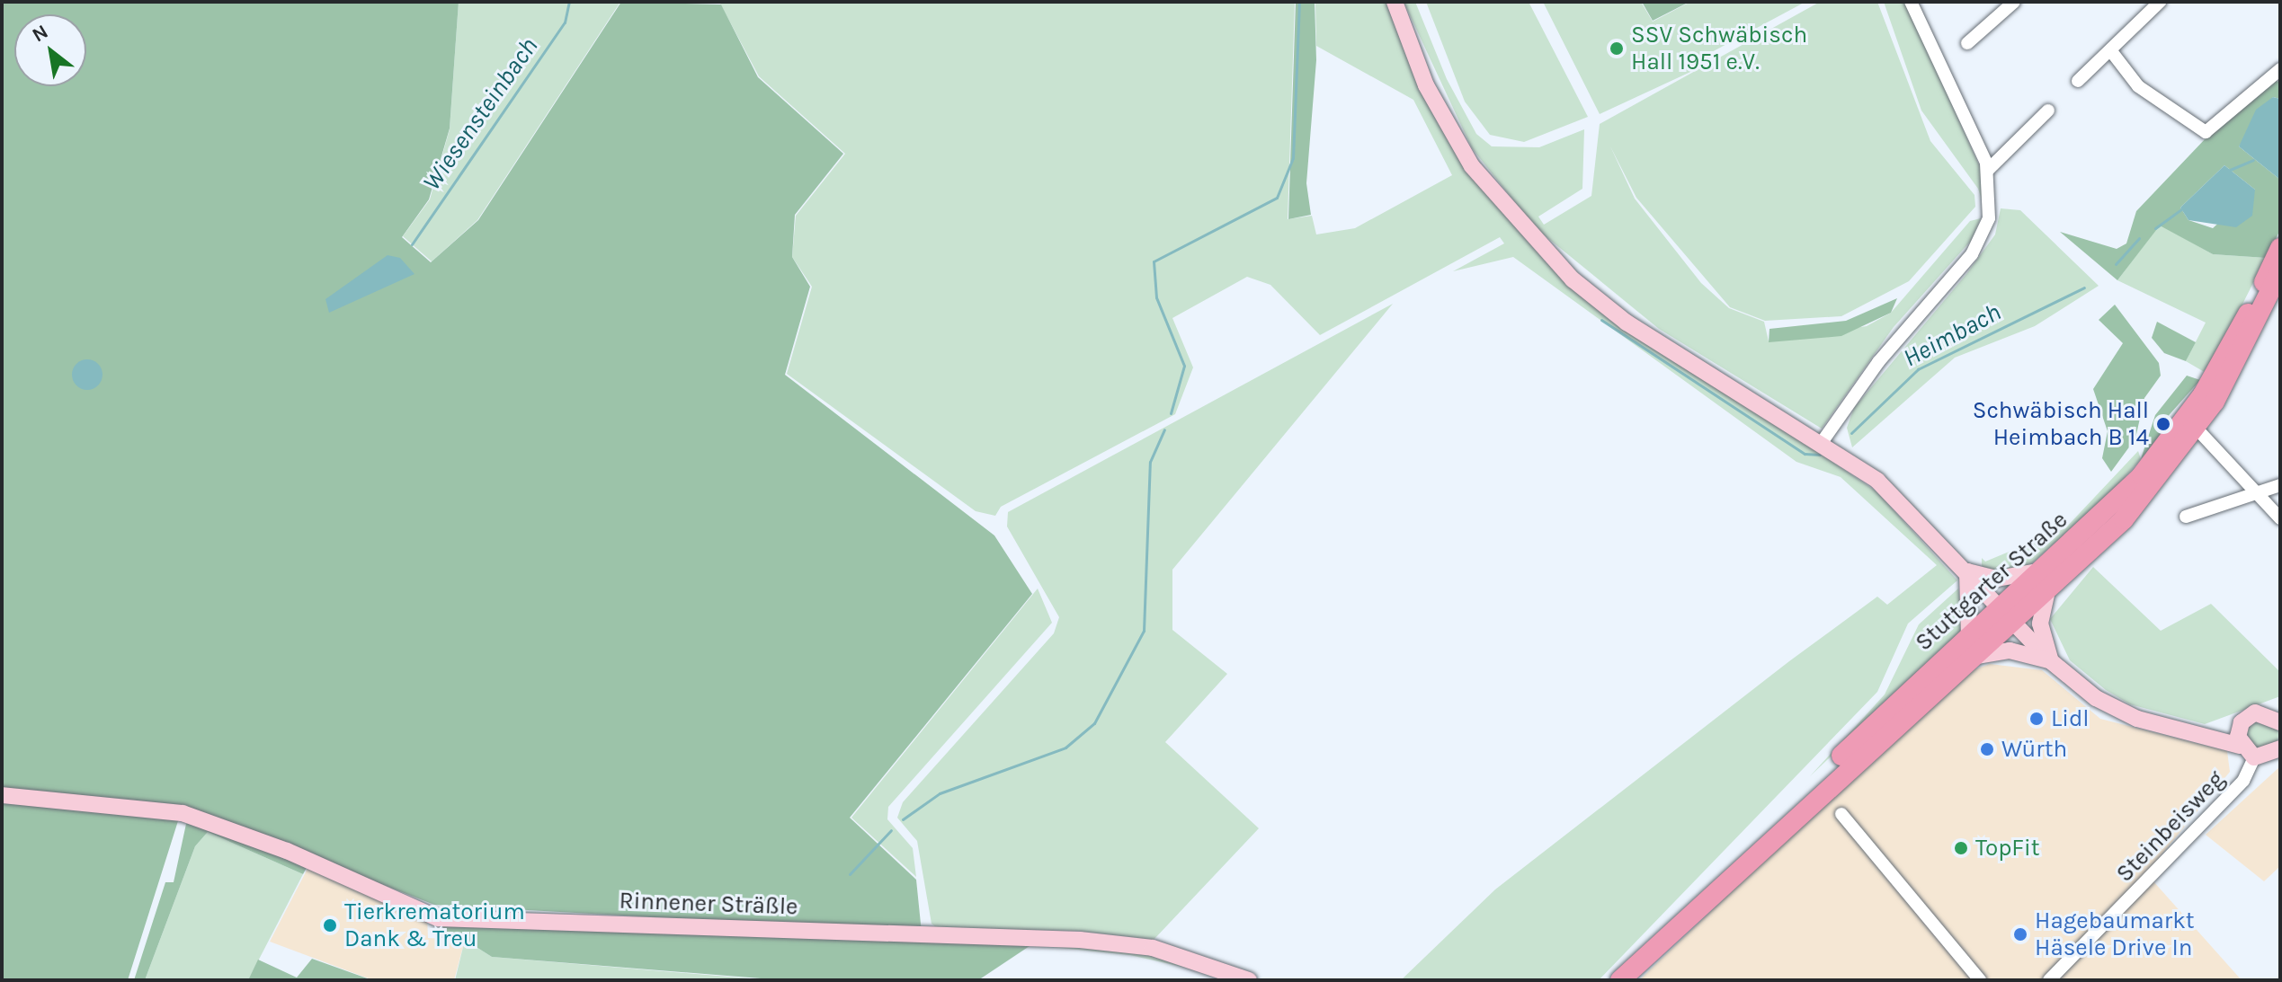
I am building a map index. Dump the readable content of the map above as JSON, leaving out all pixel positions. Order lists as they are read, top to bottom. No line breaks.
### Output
{"streets":{"main road":["Stuttgarter Straße"],"street":["Steinbeisweg","Rinnener Sträßle"]},"water":["Wiesensteinbach","Heimbach"],"places":["SSV Schwäbisch Hall 1951 e.V.","Schwäbisch Hall Heimbach B 14","Lidl","Würth","TopFit","Tierkrematorium Dank & Treu","Hagebaumarkt Häsele Drive In"],"north":"top left"}
